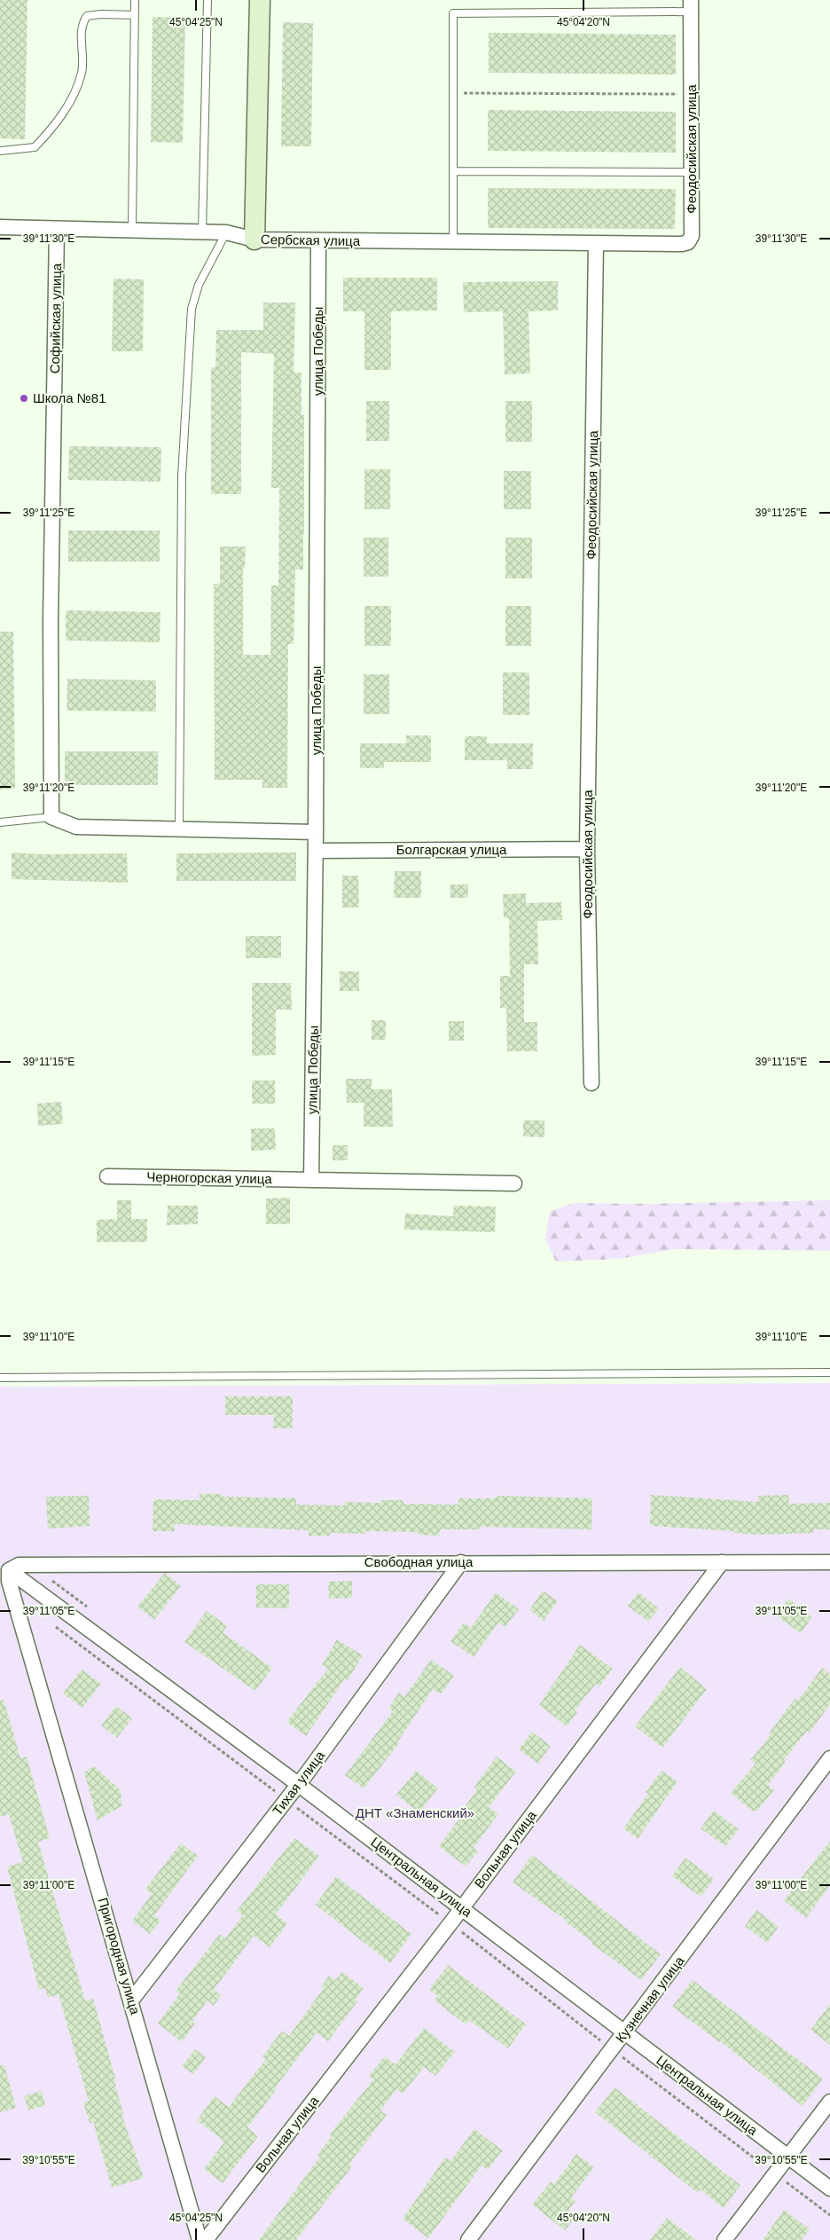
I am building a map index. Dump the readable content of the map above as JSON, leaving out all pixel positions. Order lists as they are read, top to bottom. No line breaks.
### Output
{"streets":{"street":["Феодосийская улица","Сербская улица","Софийская улица","улица Победы","Болгарская улица","Черногорская улица","Свободная улица","Тихая улица","Вольная улица","Центральная улица","Пригородная улица","Кузнечная улица"]},"crossings":[["Феодосийская улица","Сербская улица"],["Феодосийская улица","Болгарская улица"],["Сербская улица","Софийская улица"],["Сербская улица","улица Победы"],["улица Победы","Болгарская улица"],["улица Победы","Черногорская улица"],["Свободная улица","Тихая улица"],["Свободная улица","Вольная улица"],["Свободная улица","Центральная улица"],["Свободная улица","Пригородная улица"],["Тихая улица","Центральная улица"],["Тихая улица","Пригородная улица"],["Вольная улица","Центральная улица"],["Центральная улица","Пригородная улица"],["Центральная улица","Кузнечная улица"]],"parks":["ДНТ «Знаменский»"],"places":["Школа №81"],"coordinates":["45°04'25\"N","45°04'20\"N","39°11'30\"E","39°11'25\"E","39°11'20\"E","39°11'15\"E","39°11'10\"E","39°11'05\"E","39°11'00\"E","39°10'55\"E"]}
